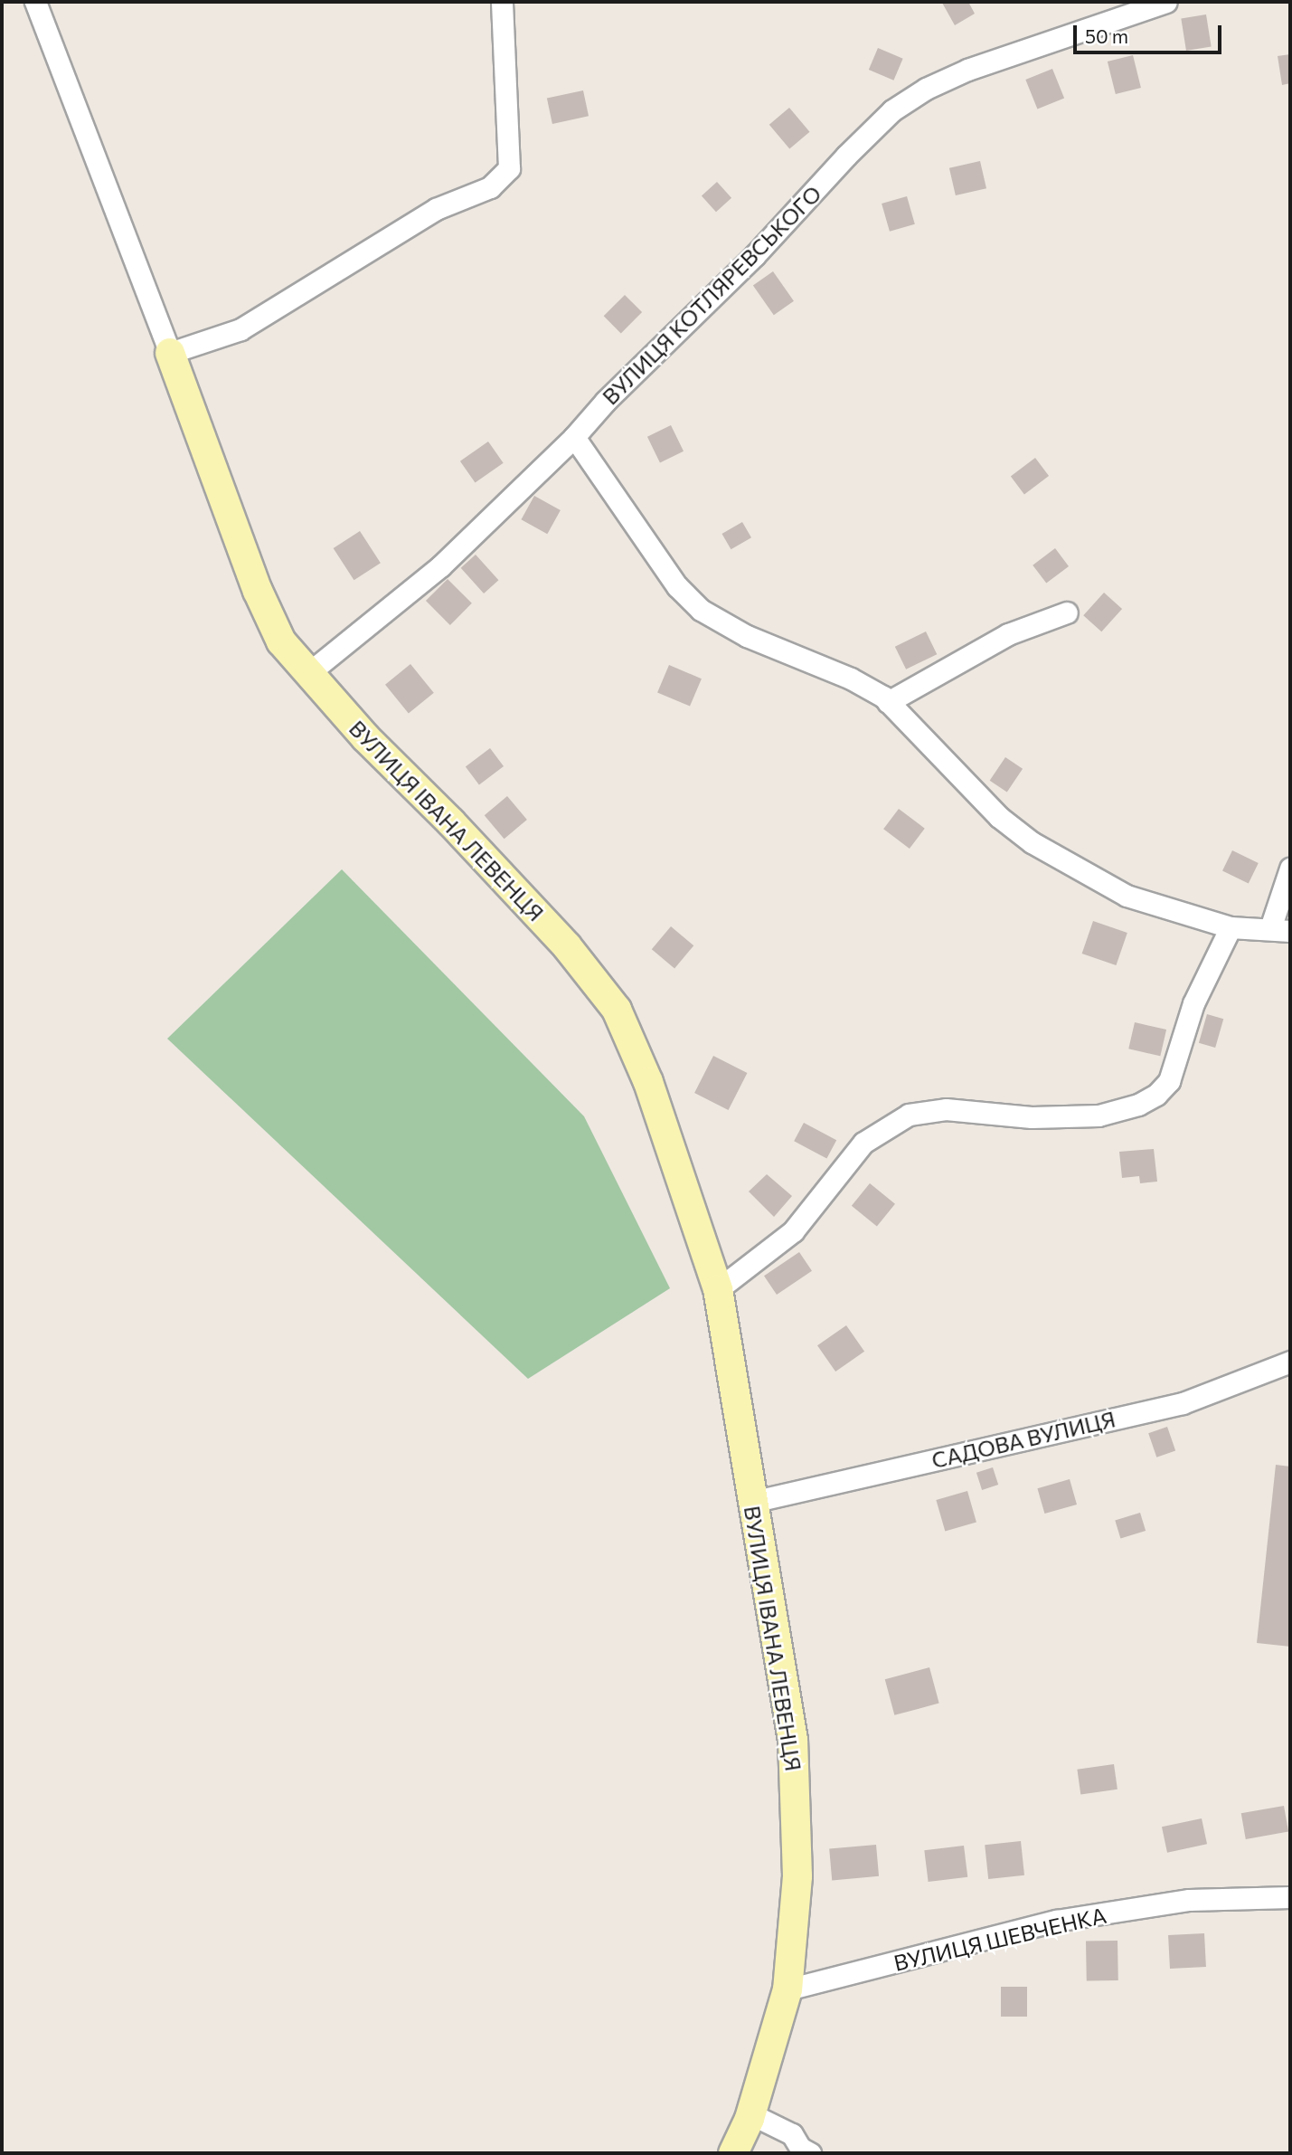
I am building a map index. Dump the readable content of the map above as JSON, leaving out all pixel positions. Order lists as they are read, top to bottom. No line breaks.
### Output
{"streets":{"street":["ВУЛИЦЯ КОТЛЯРЕВСЬКОГО","ВУЛИЦЯ ІВАНА ЛЕВЕНЦЯ","САДОВА ВУЛИЦЯ","ВУЛИЦЯ ШЕВЧЕНКА"]},"crossings":[["ВУЛИЦЯ КОТЛЯРЕВСЬКОГО","ВУЛИЦЯ ІВАНА ЛЕВЕНЦЯ"],["ВУЛИЦЯ ІВАНА ЛЕВЕНЦЯ","САДОВА ВУЛИЦЯ"],["ВУЛИЦЯ ІВАНА ЛЕВЕНЦЯ","ВУЛИЦЯ ШЕВЧЕНКА"]],"scale_bar":"50 m"}
